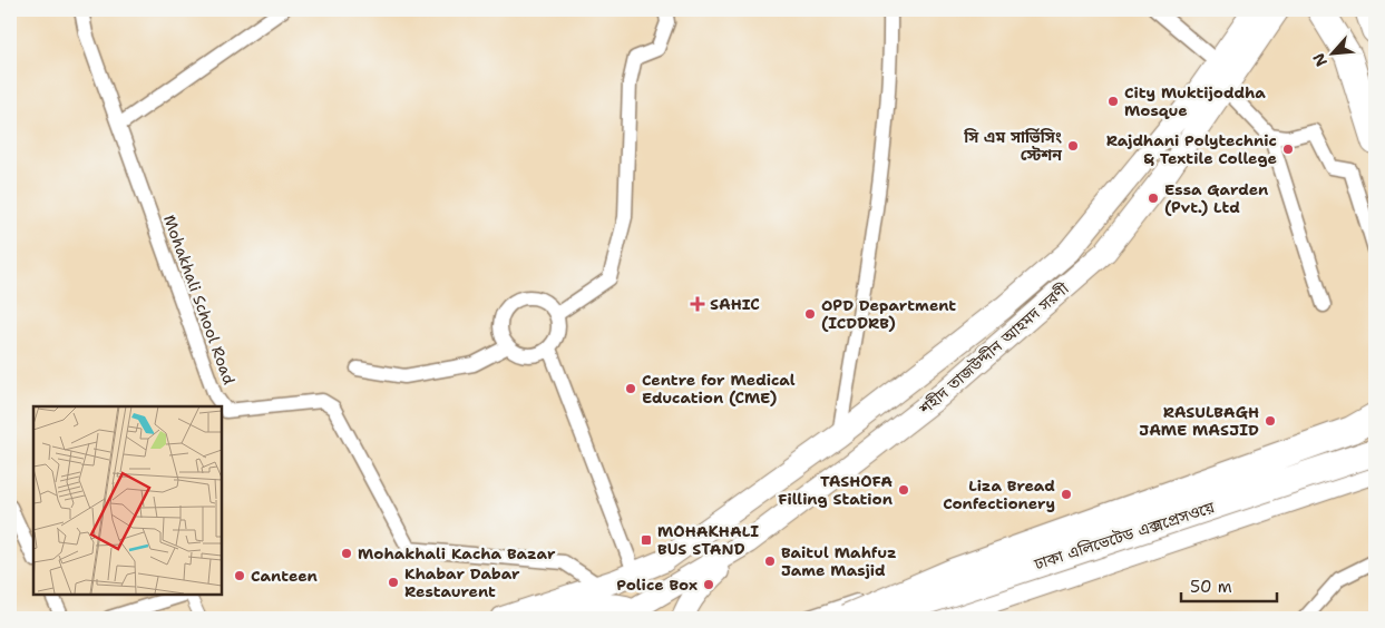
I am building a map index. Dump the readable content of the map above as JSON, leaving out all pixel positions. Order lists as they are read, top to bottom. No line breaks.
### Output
{"streets":{"highway":["ঢাকা এলিভেটেড এক্সপ্রেসওয়ে"],"main road":["শহীদ তাজউদ্দীন আহমদ সরণী"],"street":["Mohakhali School Road"]},"crossings":[["Mohakhali School Road","শহীদ তাজউদ্দীন আহমদ সরণী"]],"places":{"other":["City Muktijoddha Mosque","সি এম সার্ভিসিং স্টেশন","Rajdhani Polytechnic & Textile College","Essa Garden (Pvt.) Ltd","OPD Department (ICDDRB)","Centre for Medical Education (CME)","RASULBAGH JAME MASJID","TASHOFA Filling Station","Liza Bread Confectionery","Mohakhali Kacha Bazar","Baitul Mahfuz Jame Masjid","Canteen","Khabar Dabar Restaurent","Police Box"],"health":["SAHIC"],"transit":["MOHAKHALI BUS STAND"]},"scale_bar":"50 m","north":"bottom left"}
